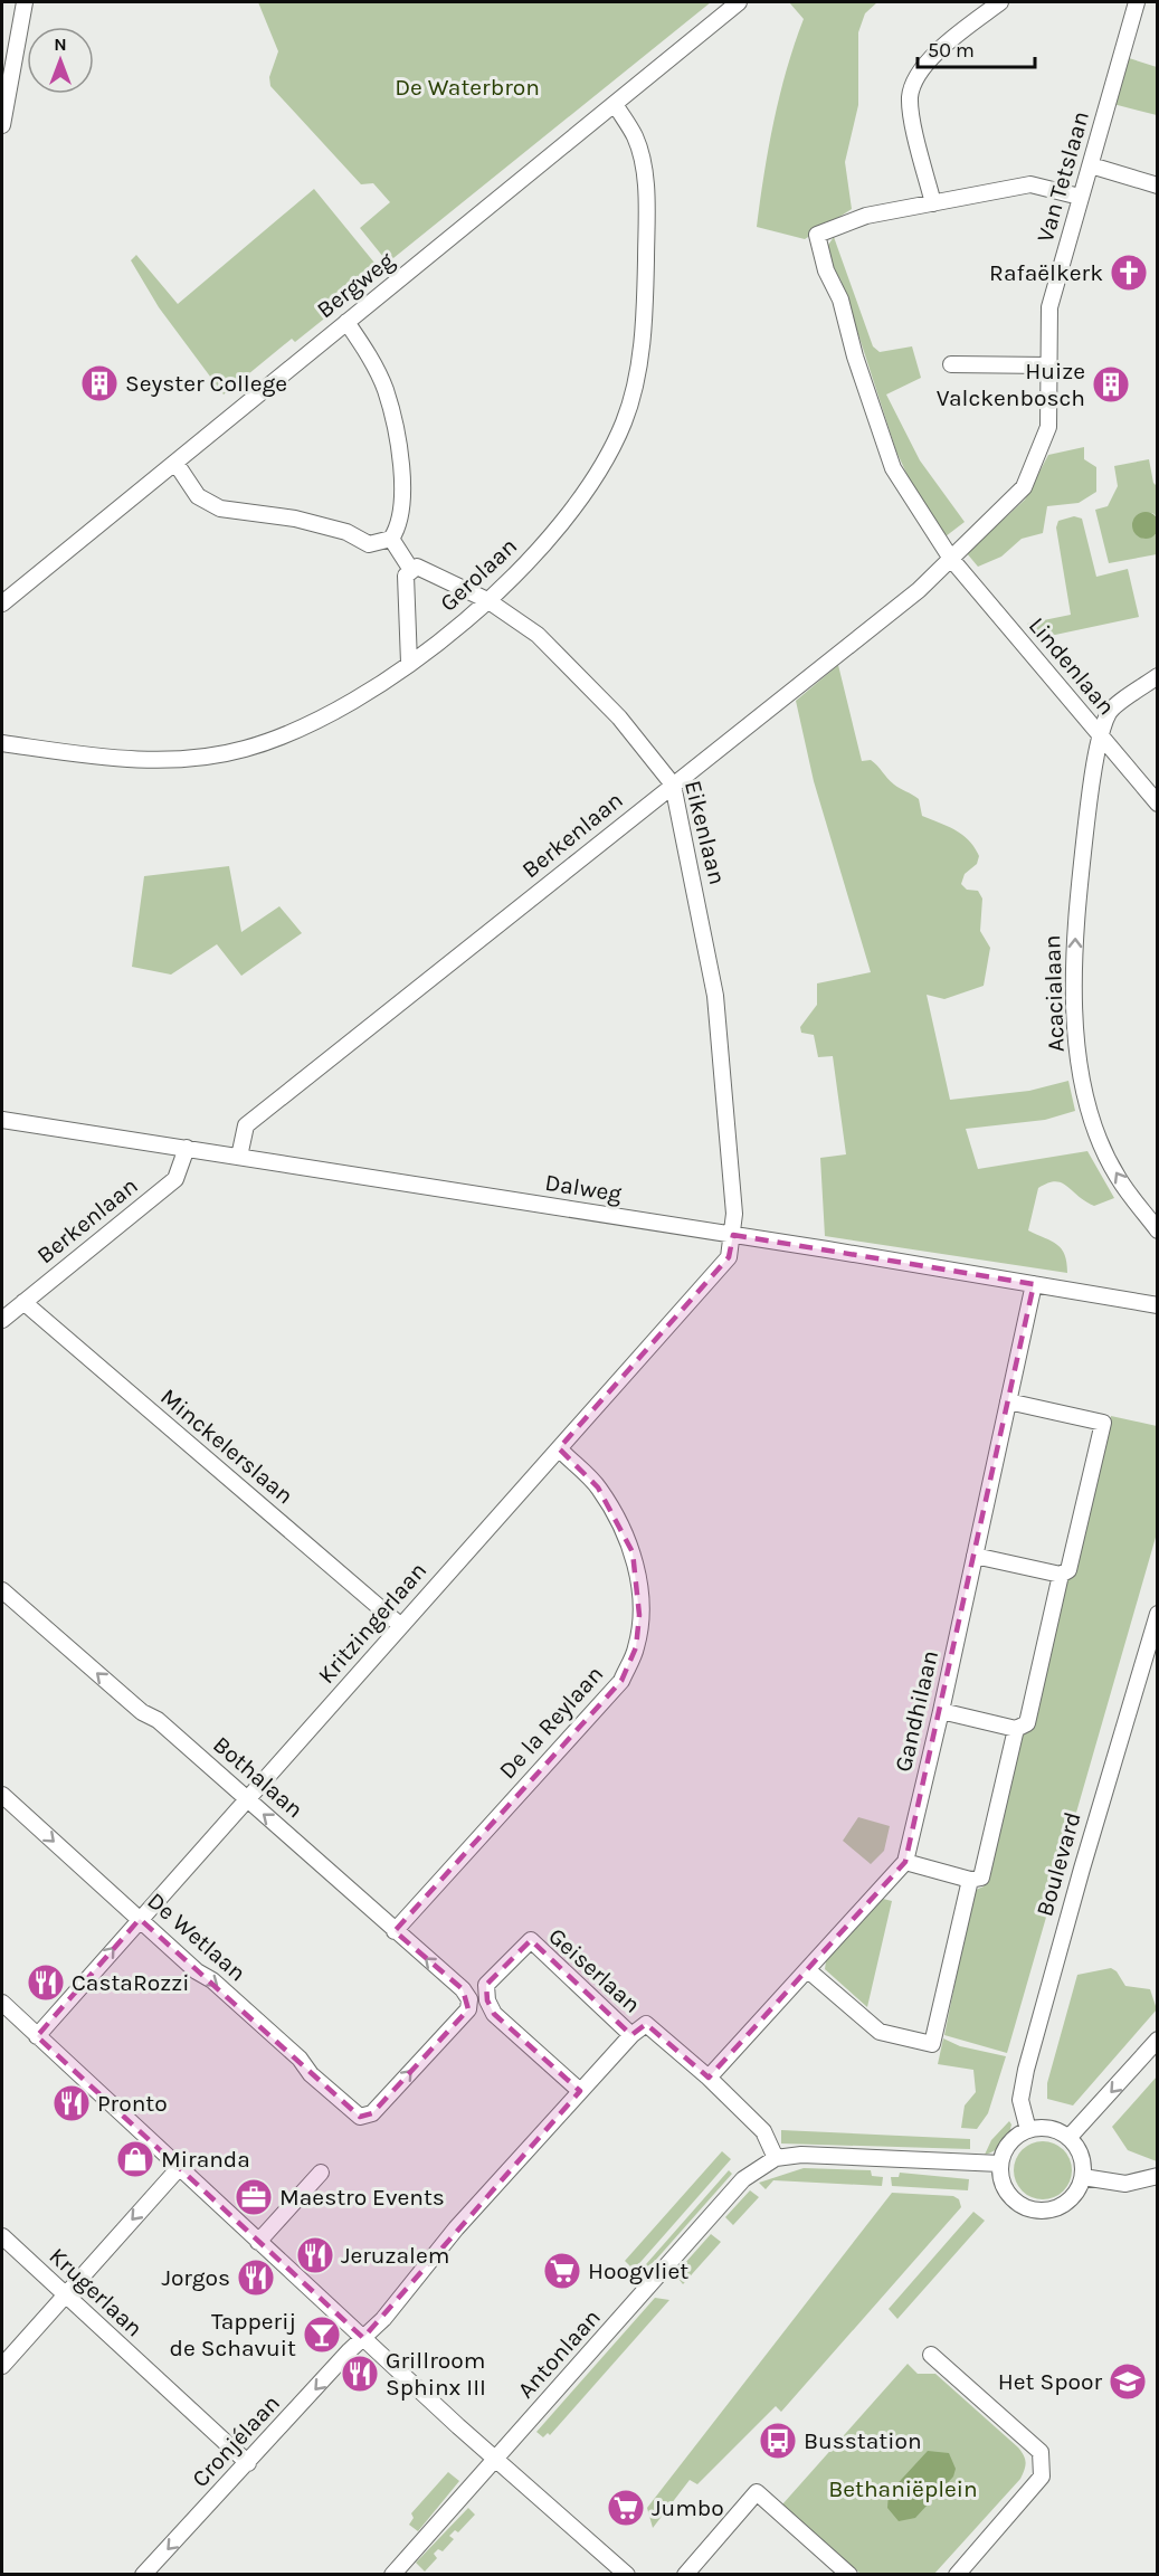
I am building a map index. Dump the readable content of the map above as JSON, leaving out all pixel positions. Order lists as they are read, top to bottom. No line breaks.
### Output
{"streets":{"street":["Van Tetslaan","Bergweg","Gerolaan","Lindenlaan","Eikenlaan","Berkenlaan","Acacialaan","Dalweg","Minckelerslaan","Kritzingerlaan","Gandhilaan","De la Reylaan","Bothalaan","Boulevard","De Wetlaan","Geiserlaan","Krugerlaan","Antonlaan","Cronjélaan"]},"crossings":[["Van Tetslaan","Lindenlaan"],["Van Tetslaan","Berkenlaan"],["Bergweg","Gerolaan"],["Gerolaan","Eikenlaan"],["Lindenlaan","Berkenlaan"],["Lindenlaan","Acacialaan"],["Eikenlaan","Berkenlaan"],["Eikenlaan","Dalweg"],["Eikenlaan","Kritzingerlaan"],["Berkenlaan","Dalweg"],["Berkenlaan","Minckelerslaan"],["Dalweg","Kritzingerlaan"],["Dalweg","Gandhilaan"],["Minckelerslaan","Kritzingerlaan"],["Kritzingerlaan","De la Reylaan"],["Kritzingerlaan","Bothalaan"],["Kritzingerlaan","De Wetlaan"],["Gandhilaan","Geiserlaan"],["De la Reylaan","Bothalaan"],["Bothalaan","De Wetlaan"],["Boulevard","Antonlaan"],["Geiserlaan","Antonlaan"],["Geiserlaan","Cronjélaan"],["Krugerlaan","Cronjélaan"]],"one_way":["Acacialaan","Bothalaan","De Wetlaan","Cronjélaan"],"parks":["De Waterbron","Bethaniëplein"],"places":{"church":["Rafaëlkerk"],"building":["Seyster College","Huize Valckenbosch"],"restaurant":["CastaRozzi","Pronto","Jeruzalem","Jorgos","Grillroom Sphinx III"],"shop":["Miranda"],"office":["Maestro Events"],"supermarket":["Hoogvliet","Jumbo"],"bar":["Tapperij de Schavuit"],"school or university":["Het Spoor"],"bus stop":["Busstation"]},"scale_bar":"50 m","north":"top"}
